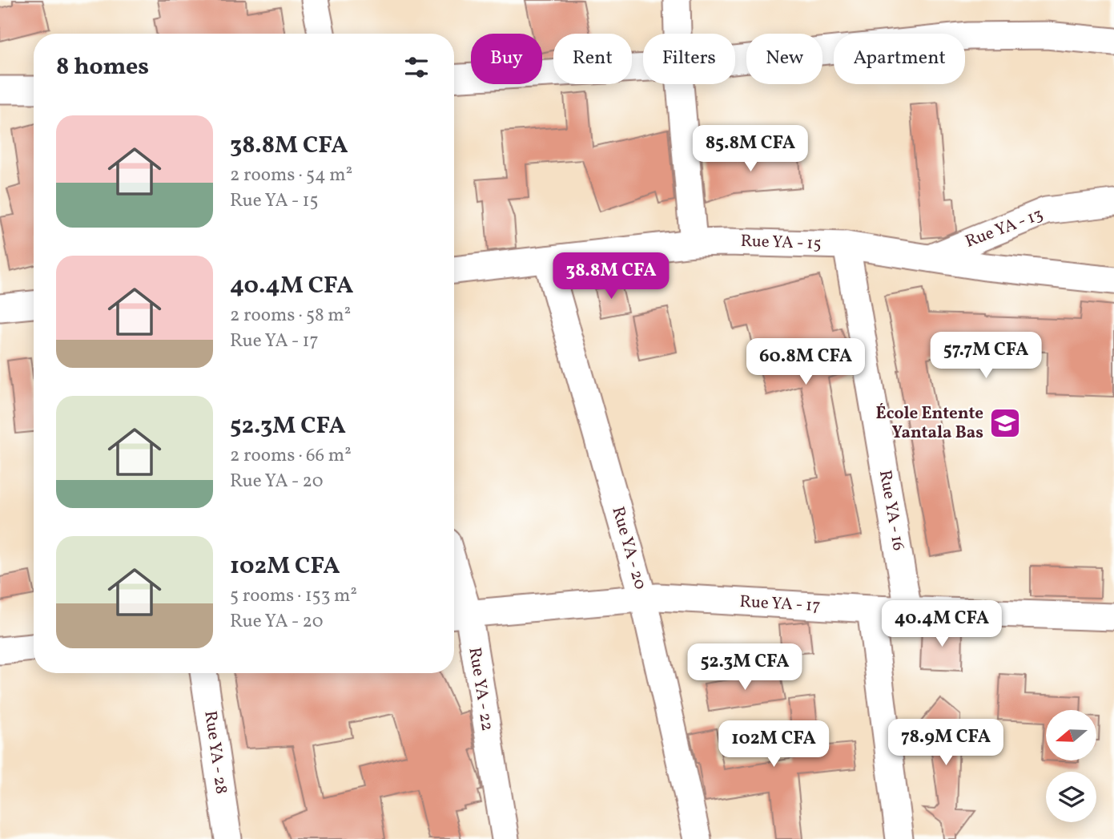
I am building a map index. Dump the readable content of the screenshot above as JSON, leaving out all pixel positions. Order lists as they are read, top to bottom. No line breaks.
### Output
{"streets":{"street":["Rue YA - 13","Rue YA - 15","Rue YA - 16","Rue YA - 20","Rue YA - 17","Rue YA - 22","Rue YA - 28"]},"crossings":[["Rue YA - 13","Rue YA - 15"],["Rue YA - 15","Rue YA - 16"],["Rue YA - 15","Rue YA - 20"],["Rue YA - 16","Rue YA - 17"],["Rue YA - 20","Rue YA - 17"],["Rue YA - 17","Rue YA - 22"]],"places":{"school or university":["École Entente Yantala Bas"]},"north":"left","page":{"chip":["Buy","Rent","Filters","New","Apartment"],"heading":"8 homes","list":[{"name":"38.8M CFA","note":"2 rooms · 54 m² · Rue YA - 15"},{"name":"40.4M CFA","note":"2 rooms · 58 m² · Rue YA - 17"},{"name":"52.3M CFA","note":"2 rooms · 66 m² · Rue YA - 20"},{"name":"102M CFA","note":"5 rooms · 153 m² · Rue YA - 20"}],"price":["85.8M CFA","38.8M CFA","57.7M CFA","60.8M CFA","40.4M CFA","52.3M CFA","78.9M CFA","102M CFA"]}}
